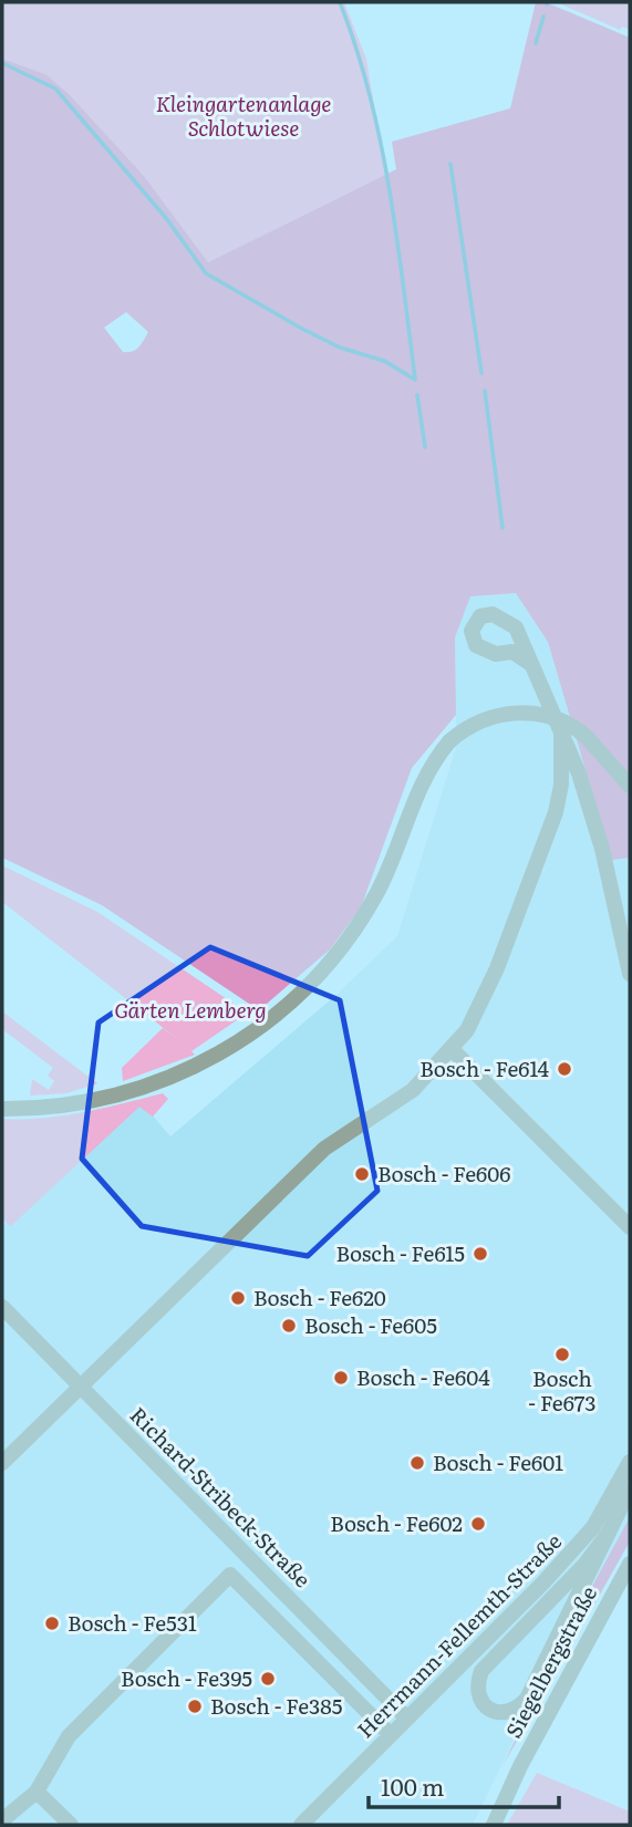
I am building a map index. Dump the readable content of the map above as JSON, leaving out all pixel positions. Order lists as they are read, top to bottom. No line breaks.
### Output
{"streets":{"street":["Richard-Stribeck-Straße","Herrmann-Fellemth-Straße","Siegelbergstraße"]},"crossings":[["Richard-Stribeck-Straße","Herrmann-Fellemth-Straße"]],"parks":["Kleingartenanlage Schlotwiese","Gärten Lemberg"],"places":["Bosch - Fe614","Bosch - Fe606","Bosch - Fe615","Bosch - Fe620","Bosch - Fe605","Bosch - Fe673","Bosch - Fe604","Bosch - Fe601","Bosch - Fe602","Bosch - Fe531","Bosch - Fe395","Bosch - Fe385"],"scale_bar":"100 m"}
